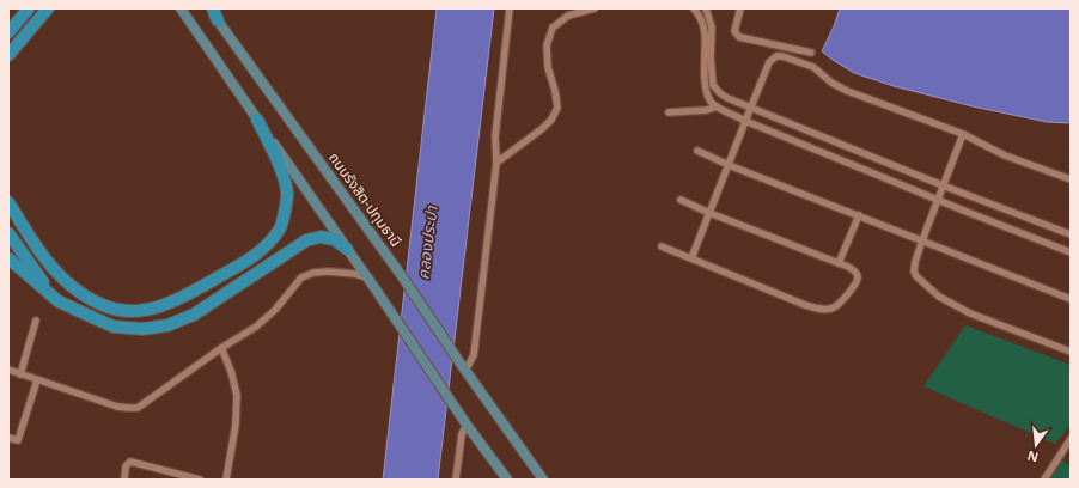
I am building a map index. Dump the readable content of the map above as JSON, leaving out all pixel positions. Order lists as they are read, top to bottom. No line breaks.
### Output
{"streets":{"main road":["ถนนรังสิต-ปทุมธานี"]},"water":["คลองประปา"],"north":"bottom"}
